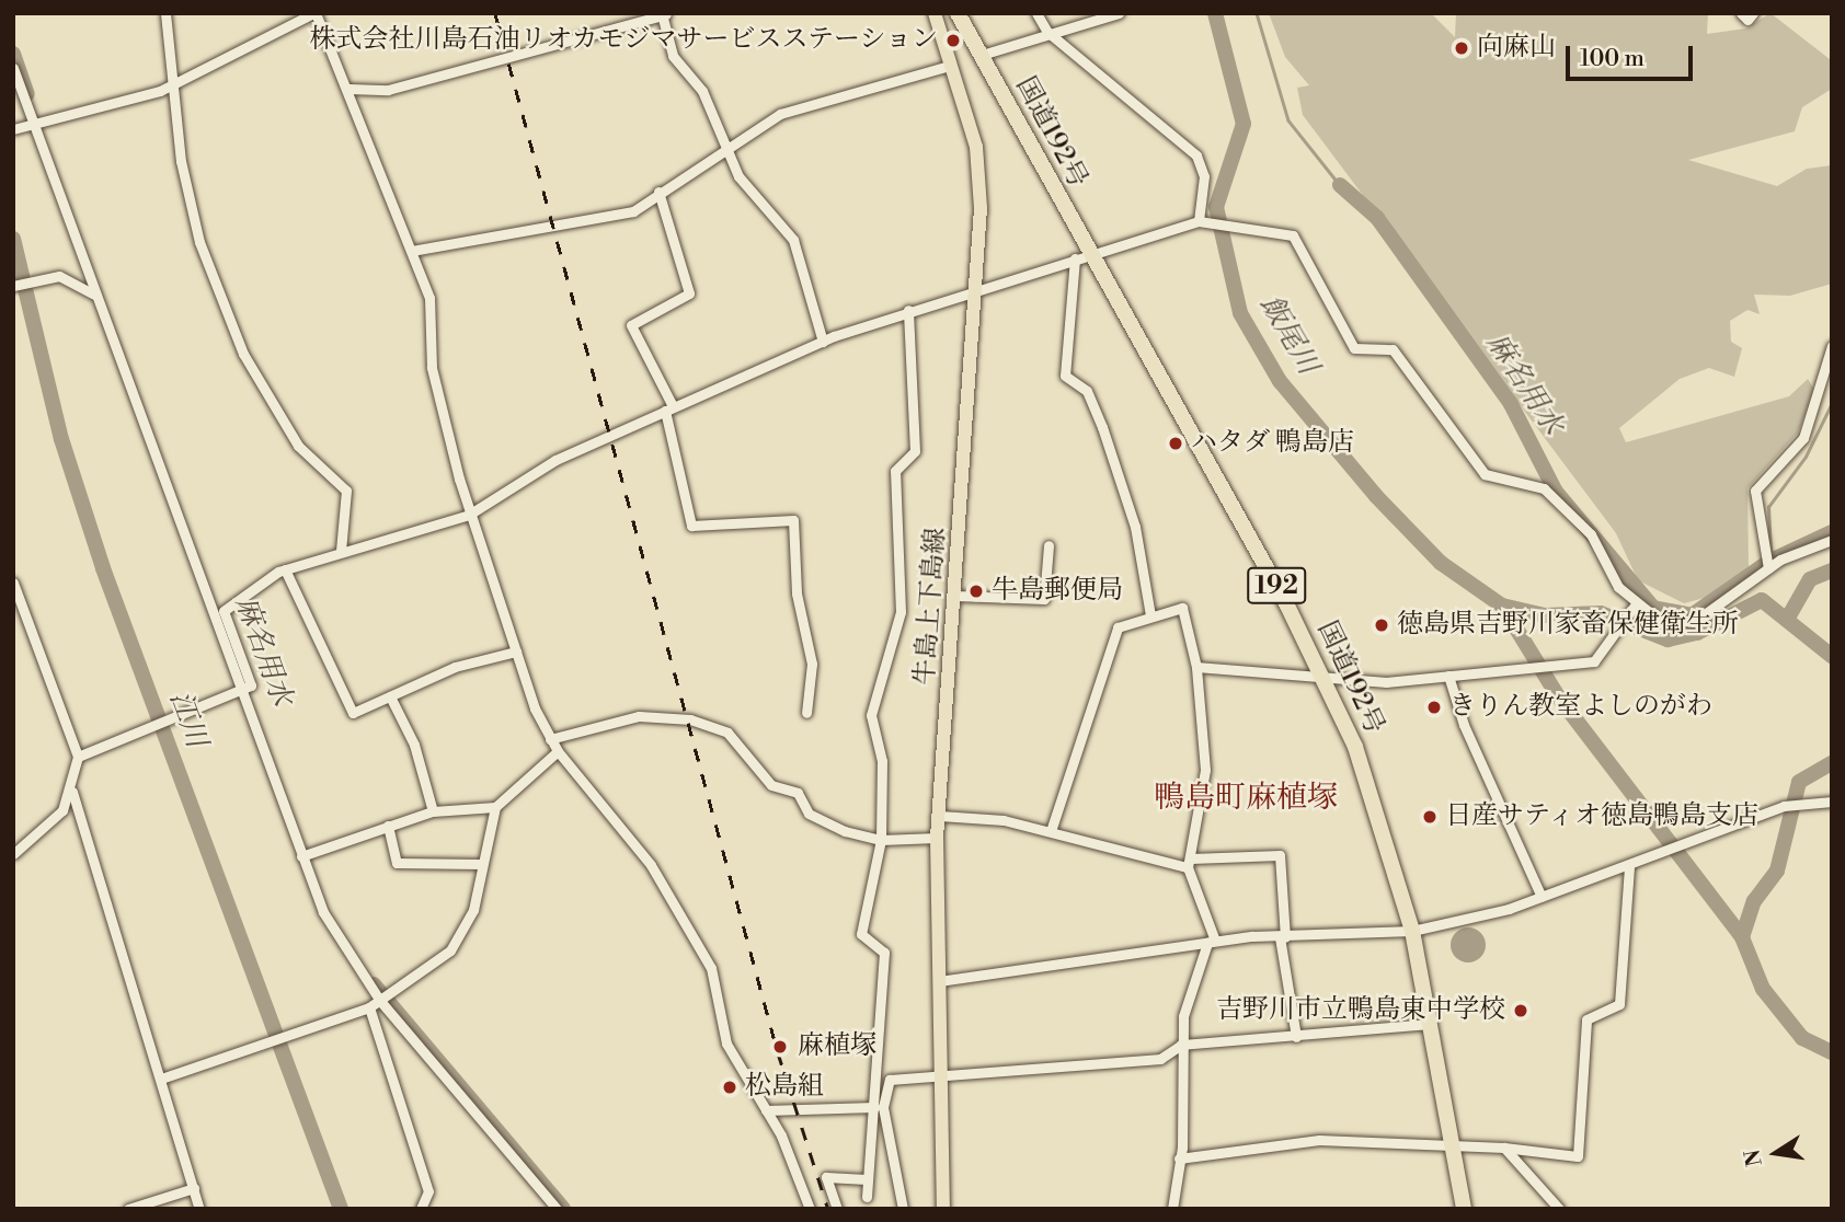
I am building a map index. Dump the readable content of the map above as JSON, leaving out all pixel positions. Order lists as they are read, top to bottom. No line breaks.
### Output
{"streets":{"highway":["国道192号","192"],"main road":["牛島上下島線"]},"districts":["鴨島町麻植塚"],"water":["飯尾川","麻名用水","江川"],"places":["株式会社川島石油リオカモジマサービスステーション","向麻山","ハタダ 鴨島店","牛島郵便局","徳島県吉野川家畜保健衛生所","きりん教室よしのがわ","日産サティオ徳島鴨島支店","吉野川市立鴨島東中学校","麻植塚","松島組"],"scale_bar":"100 m","north":"left"}
